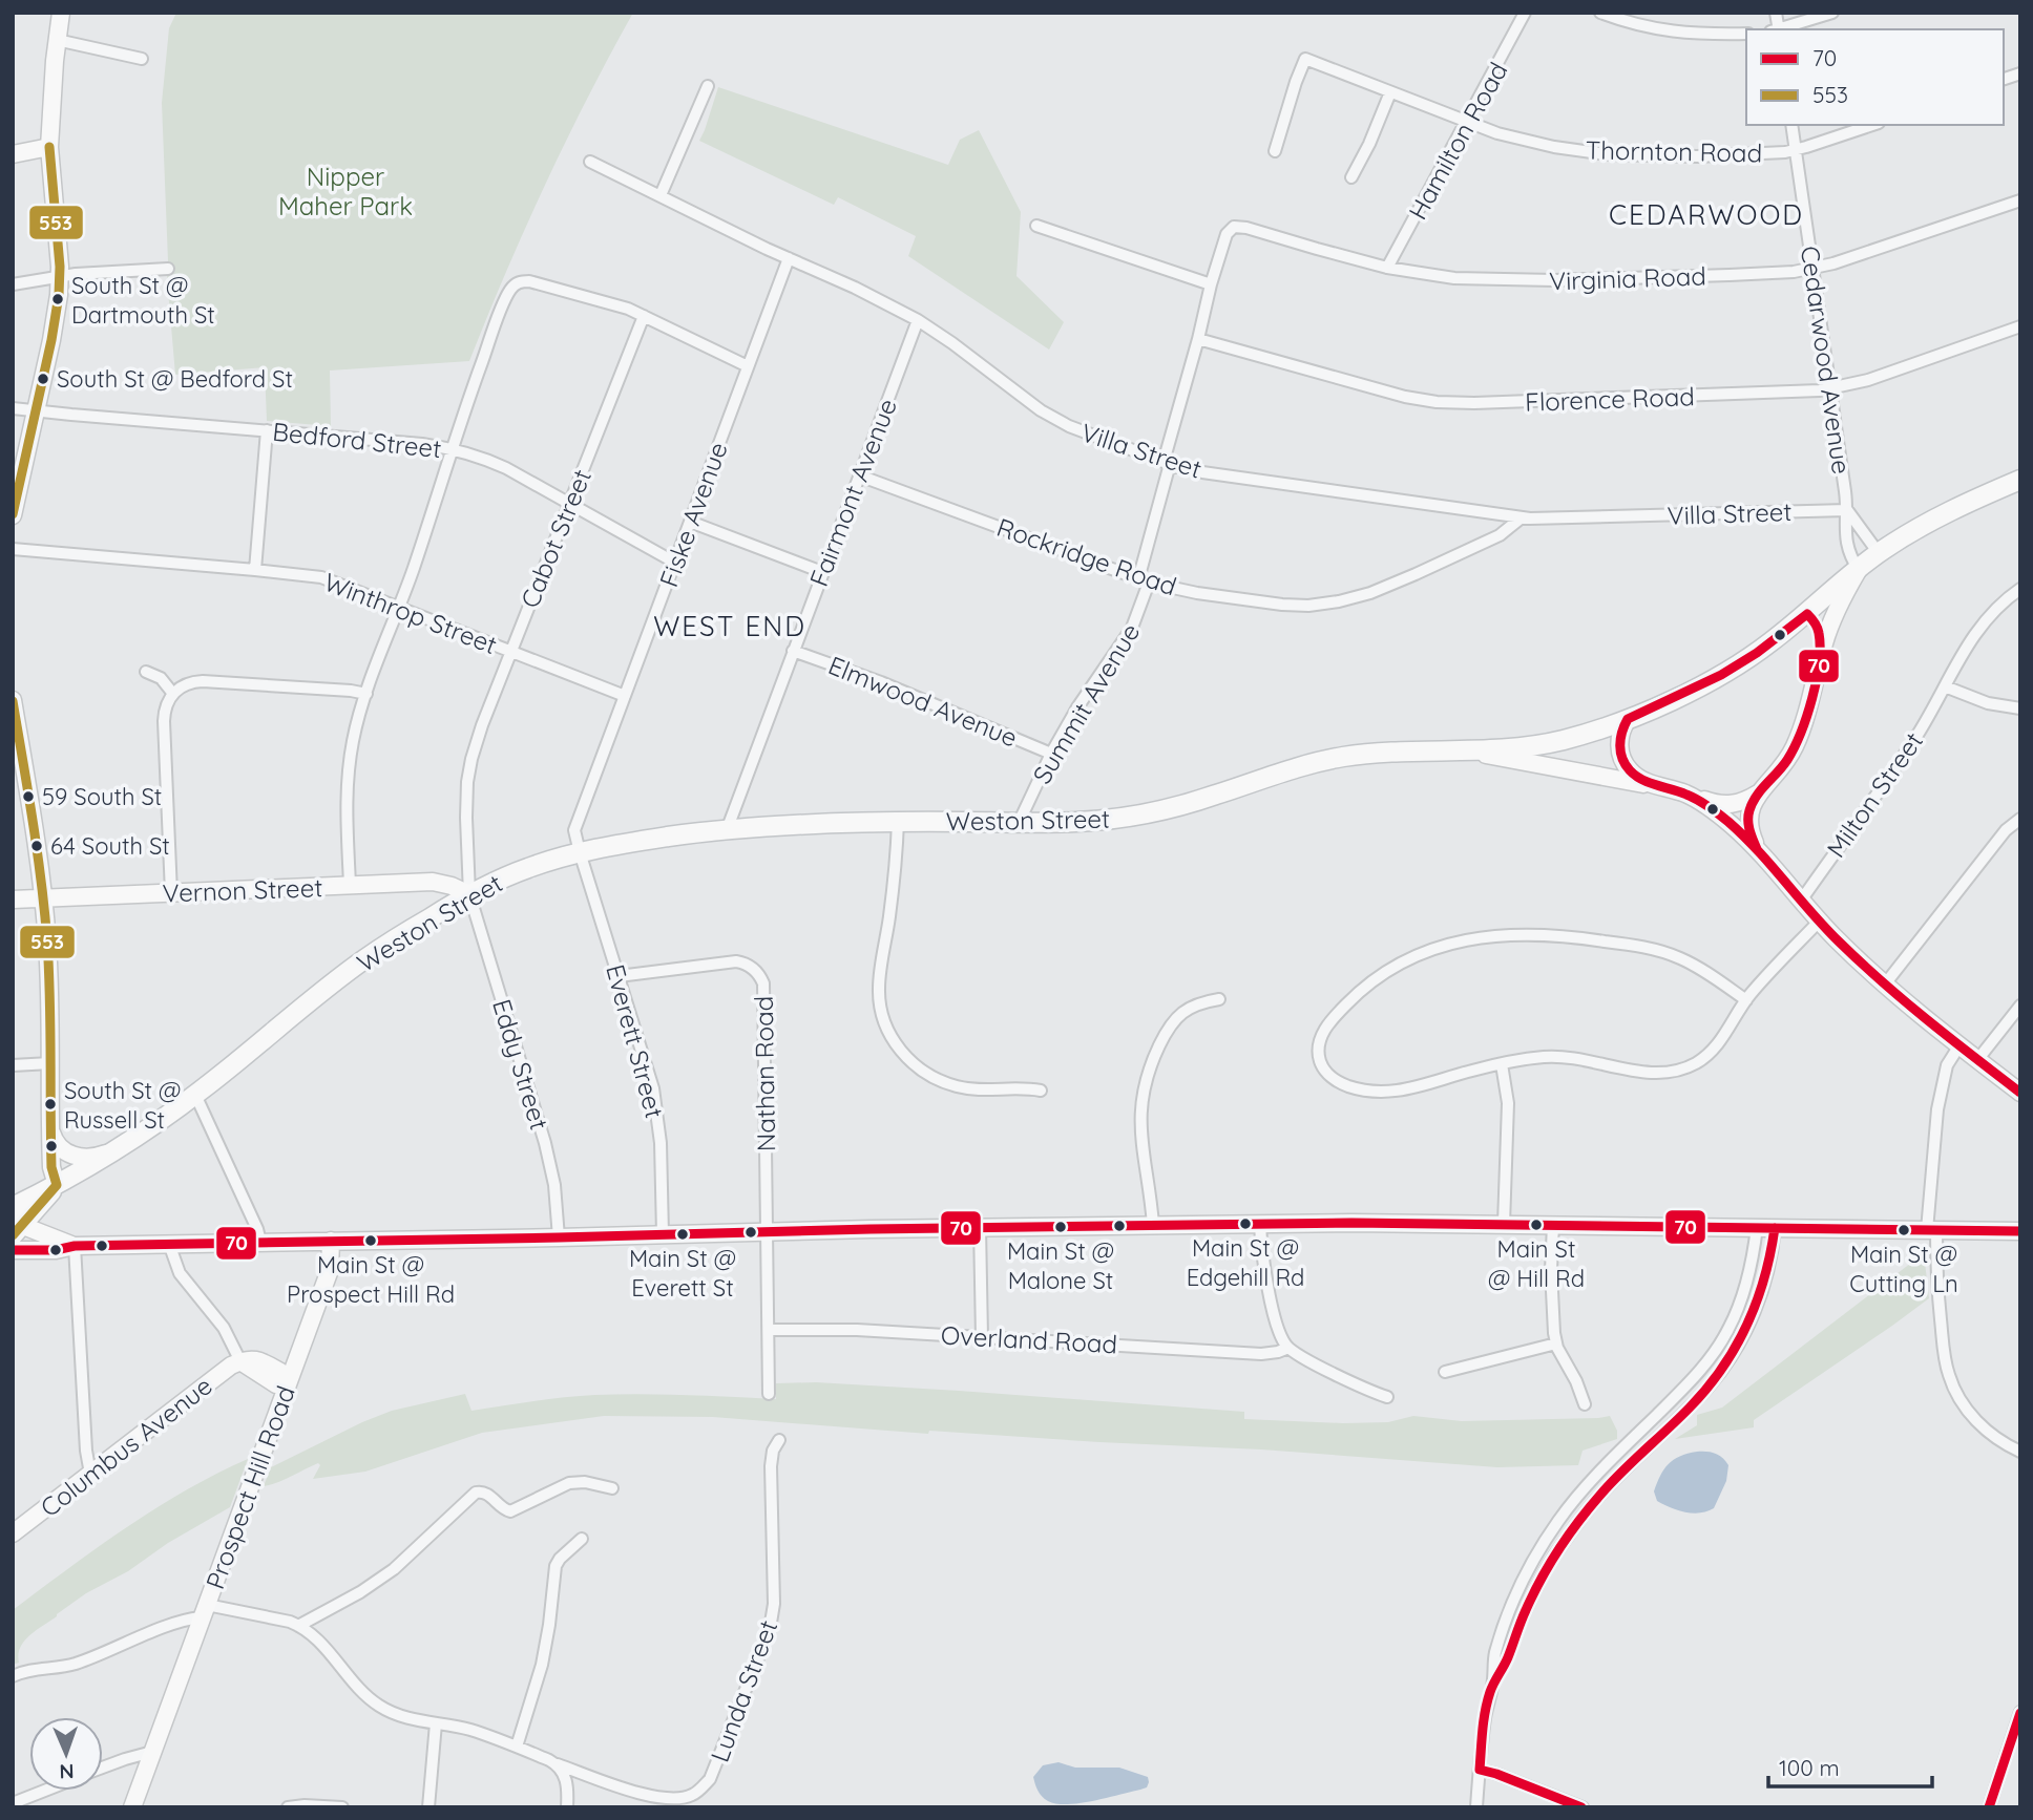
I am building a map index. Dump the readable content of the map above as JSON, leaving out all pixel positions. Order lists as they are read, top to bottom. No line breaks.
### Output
{"streets":{"main road":["Weston Street","Vernon Street","Columbus Avenue","Prospect Hill Road"],"street":["Hamilton Road","Thornton Road","Virginia Road","Cedarwood Avenue","Florence Road","Bedford Street","Villa Street","Fairmont Avenue","Fiske Avenue","Cabot Street","Rockridge Road","Winthrop Street","Elmwood Avenue","Summit Avenue","Milton Street","Everett Street","Eddy Street","Nathan Road","Overland Road","Lunda Street"]},"crossings":[["Hamilton Road","Thornton Road"],["Hamilton Road","Virginia Road"],["Thornton Road","Cedarwood Avenue"],["Virginia Road","Cedarwood Avenue"],["Virginia Road","Summit Avenue"],["Cedarwood Avenue","Florence Road"],["Cedarwood Avenue","Villa Street"],["Cedarwood Avenue","Weston Street"],["Florence Road","Summit Avenue"],["Bedford Street","Fiske Avenue"],["Bedford Street","Cabot Street"],["Villa Street","Fairmont Avenue"],["Villa Street","Fiske Avenue"],["Villa Street","Rockridge Road"],["Villa Street","Summit Avenue"],["Fairmont Avenue","Rockridge Road"],["Fairmont Avenue","Elmwood Avenue"],["Fairmont Avenue","Weston Street"],["Fiske Avenue","Winthrop Street"],["Fiske Avenue","Weston Street"],["Fiske Avenue","Everett Street"],["Cabot Street","Winthrop Street"],["Cabot Street","Weston Street"],["Cabot Street","Vernon Street"],["Cabot Street","Eddy Street"],["Rockridge Road","Summit Avenue"],["Elmwood Avenue","Summit Avenue"],["Summit Avenue","Weston Street"],["Weston Street","Vernon Street"],["Weston Street","Everett Street"],["Weston Street","Eddy Street"],["Vernon Street","Eddy Street"],["Everett Street","Nathan Road"],["Prospect Hill Road","Lunda Street"]],"districts":["CEDARWOOD","WEST END"],"parks":["Nipper Maher Park"],"places":["South St @ Dartmouth St","South St @ Bedford St","59 South St","64 South St","South St @ Russell St","Main St @ Edgehill Rd","Main St @ Hill Rd","Main St @ Malone St","Main St @ Cutting Ln","Main St @ Everett St","Main St @ Prospect Hill Rd"],"lines":["transit line 553","transit line 70"],"legend":["70","553"],"scale_bar":"100 m","north":"bottom"}
